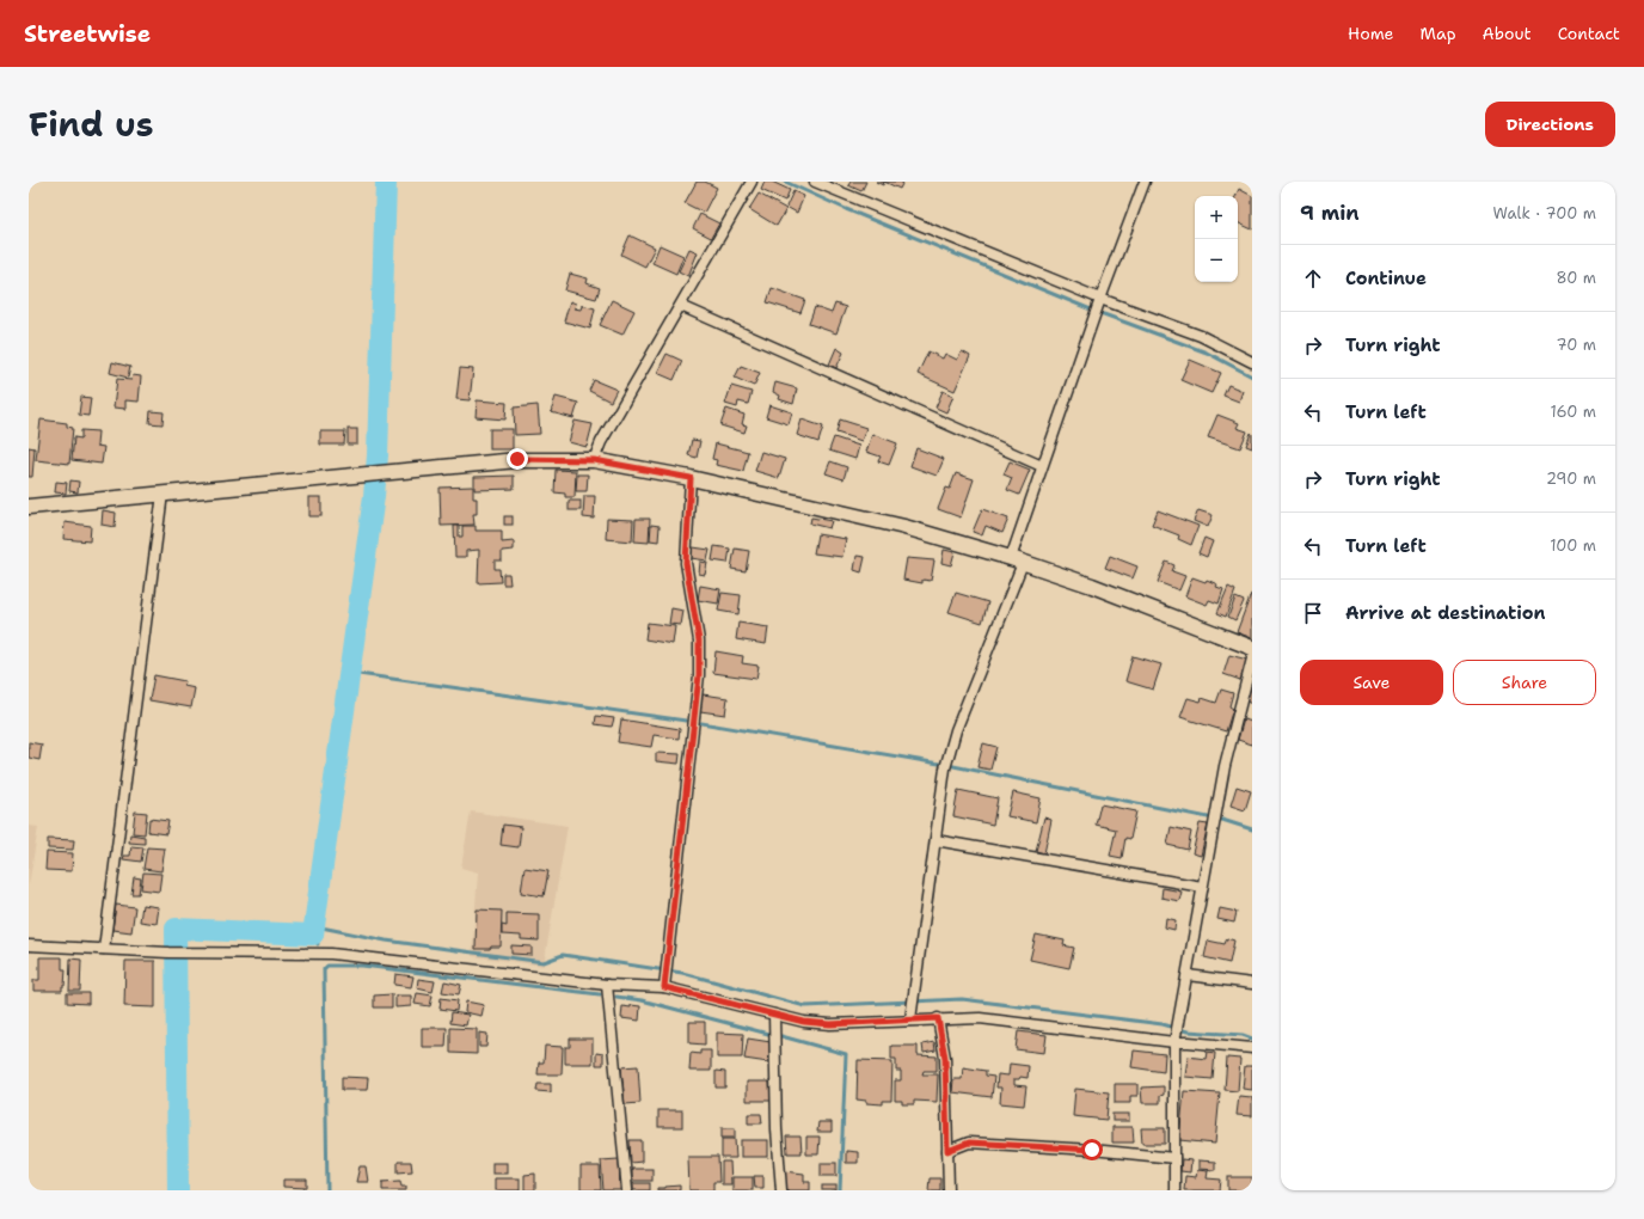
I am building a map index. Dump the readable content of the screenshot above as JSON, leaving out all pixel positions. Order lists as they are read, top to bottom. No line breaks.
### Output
{"page":{"header":"Streetwise","nav":["Home","Map","About","Contact"],"title":"Find us","buttons":["Directions",["Save","Share"]],"heading":["9 min","Walk · 700 m"],"map_buttons":["+","−"],"list":[["Continue","80 m"],["Turn right","70 m"],["Turn left","160 m"],["Turn right","290 m"],["Turn left","100 m"],"Arrive at destination"]}}
